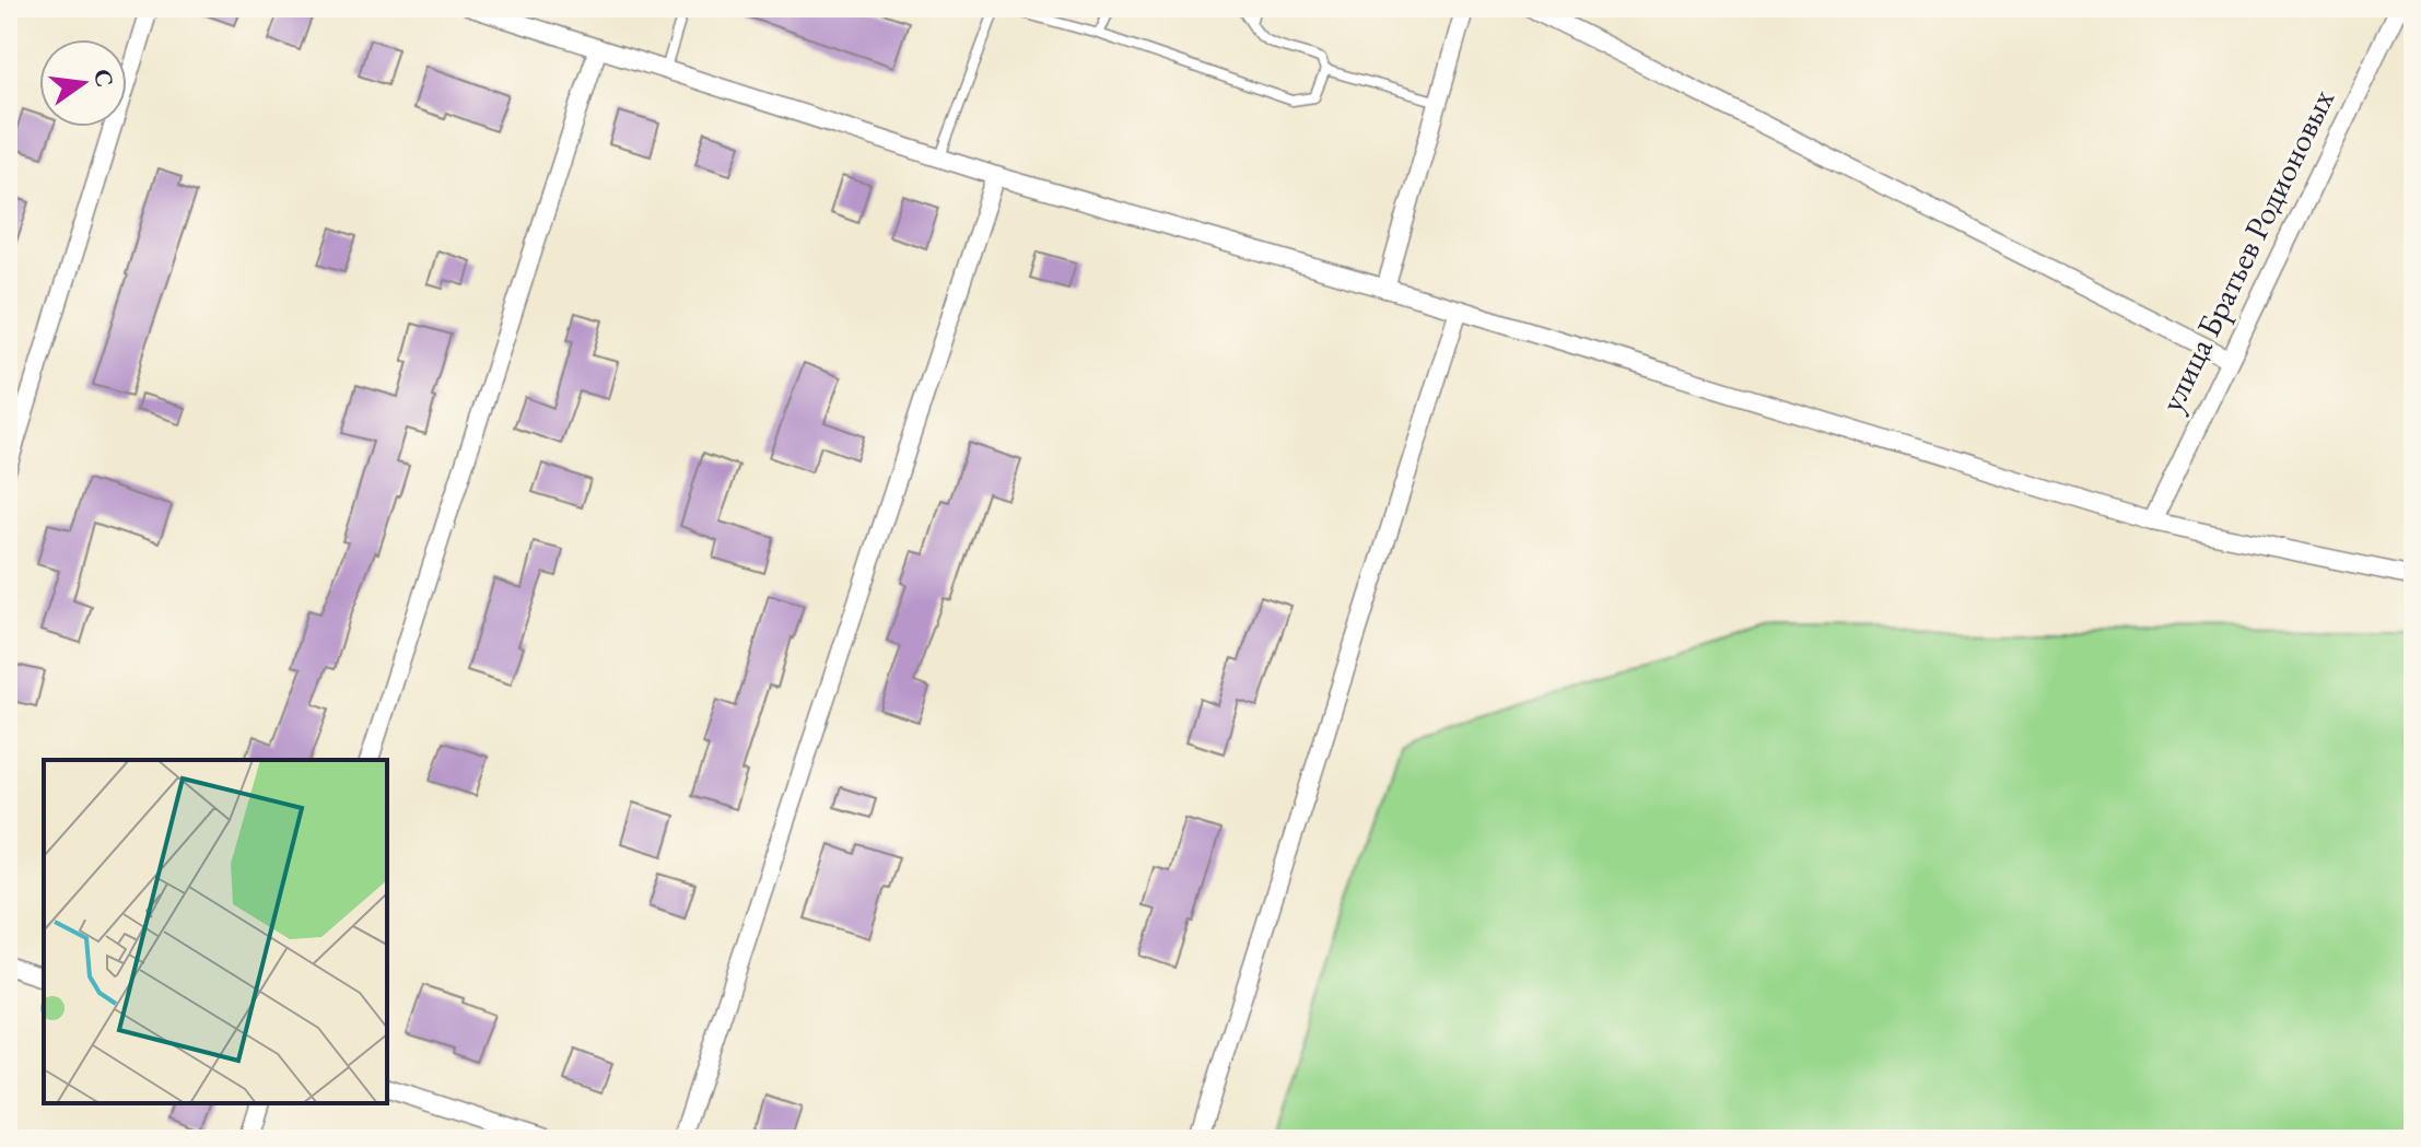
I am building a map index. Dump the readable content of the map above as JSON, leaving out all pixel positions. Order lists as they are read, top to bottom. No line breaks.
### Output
{"streets":{"street":["улица Братьев Родионовых"]},"north":"right"}
